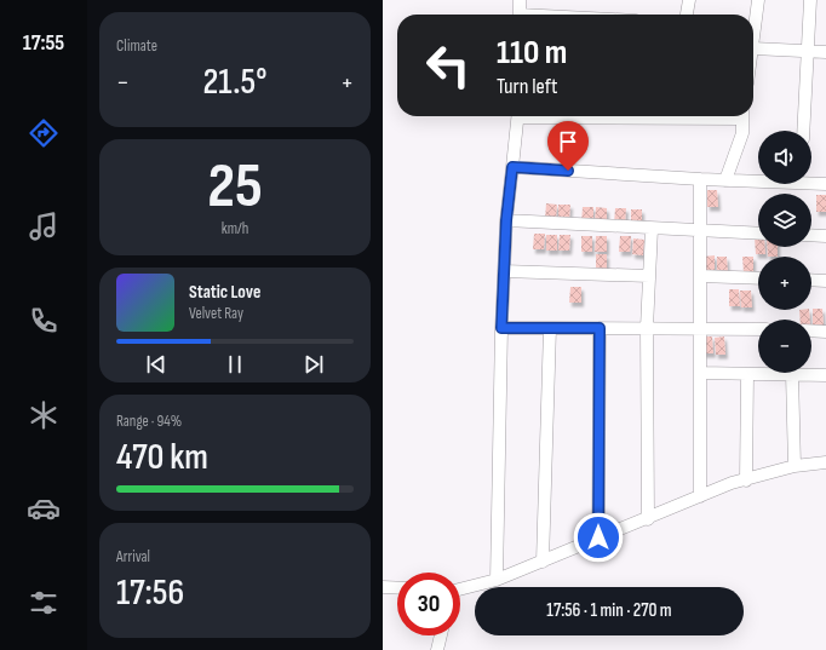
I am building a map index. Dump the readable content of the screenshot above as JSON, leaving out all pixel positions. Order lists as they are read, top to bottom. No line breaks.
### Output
{"page":{"tabs":"17:55","tile":["Climate",["25","km/h"],["Range · 94%","470 km"],["Arrival","17:56"]],"turn":["110 m","Turn left"],"heat":["−","21.5°","+"],"map_buttons":["+","−"],"song":["Static Love","Velvet Ray"],"limit":"30","trip":"17:56 · 1 min · 270 m"}}
